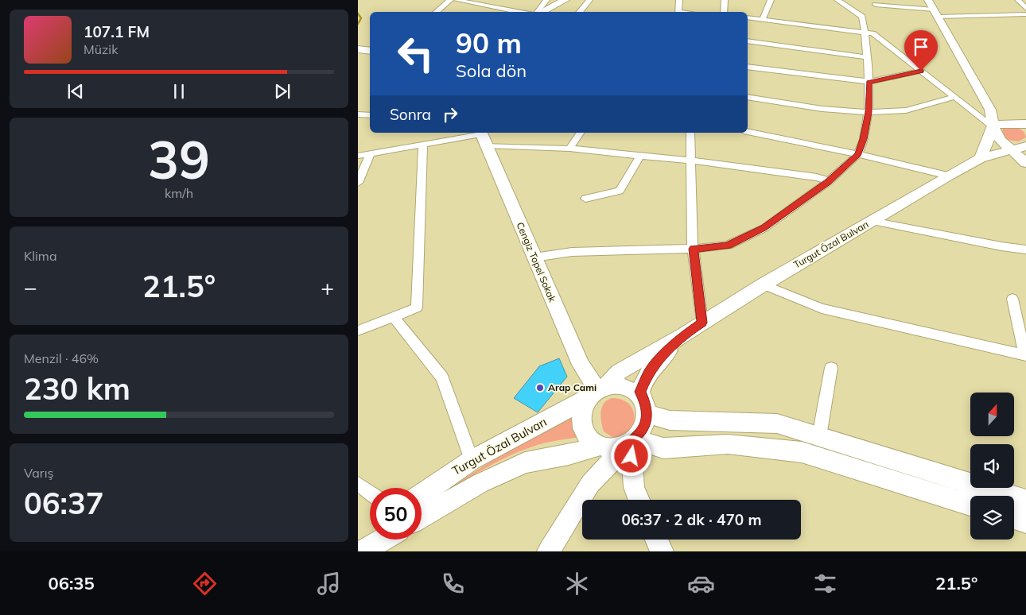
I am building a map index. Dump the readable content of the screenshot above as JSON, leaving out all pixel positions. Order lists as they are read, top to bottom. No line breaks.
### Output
{"streets":{"main road":["Turgut Özal Bulvarı","Cengiz Topel Sokak"]},"crossings":[["Turgut Özal Bulvarı","Cengiz Topel Sokak"]],"places":["Arap Cami"],"north":"top","page":{"turn":["90 m","Sola dön"],"song":["107.1 FM","Müzik"],"then":"Sonra","tile":[["39","km/h"],"Klima",["Menzil · 46%","230 km"],["Varış","06:37"]],"heat":["−","21.5°","+"],"limit":"50","trip":"06:37 · 2 dk · 470 m","tabs":["06:35","21.5°"]}}
